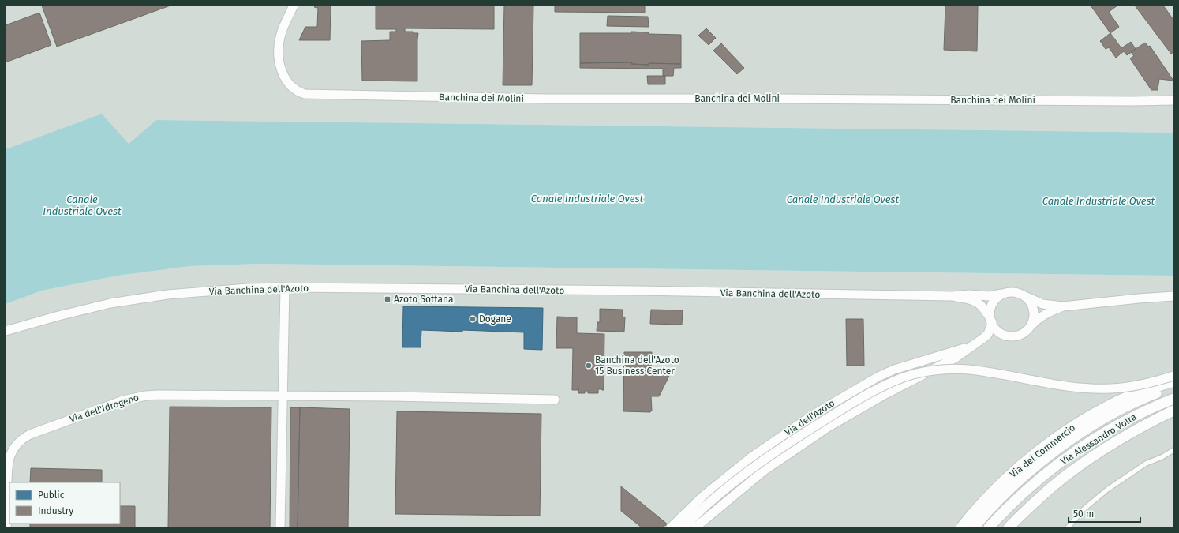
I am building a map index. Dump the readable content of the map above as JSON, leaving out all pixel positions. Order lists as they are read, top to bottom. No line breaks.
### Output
{"streets":{"street":["Banchina dei Molini","Via Banchina dell'Azoto","Via dell'Idrogeno","Via dell'Azoto","Via Alessandro Volta","Via del Commercio"]},"water":["Canale Industriale Ovest"],"places":{"transit":["Azoto Sottana"],"other":["Dogane","Banchina dell'Azoto 15 Business Center"]},"legend":["Public","Industry"],"scale_bar":"50 m"}
